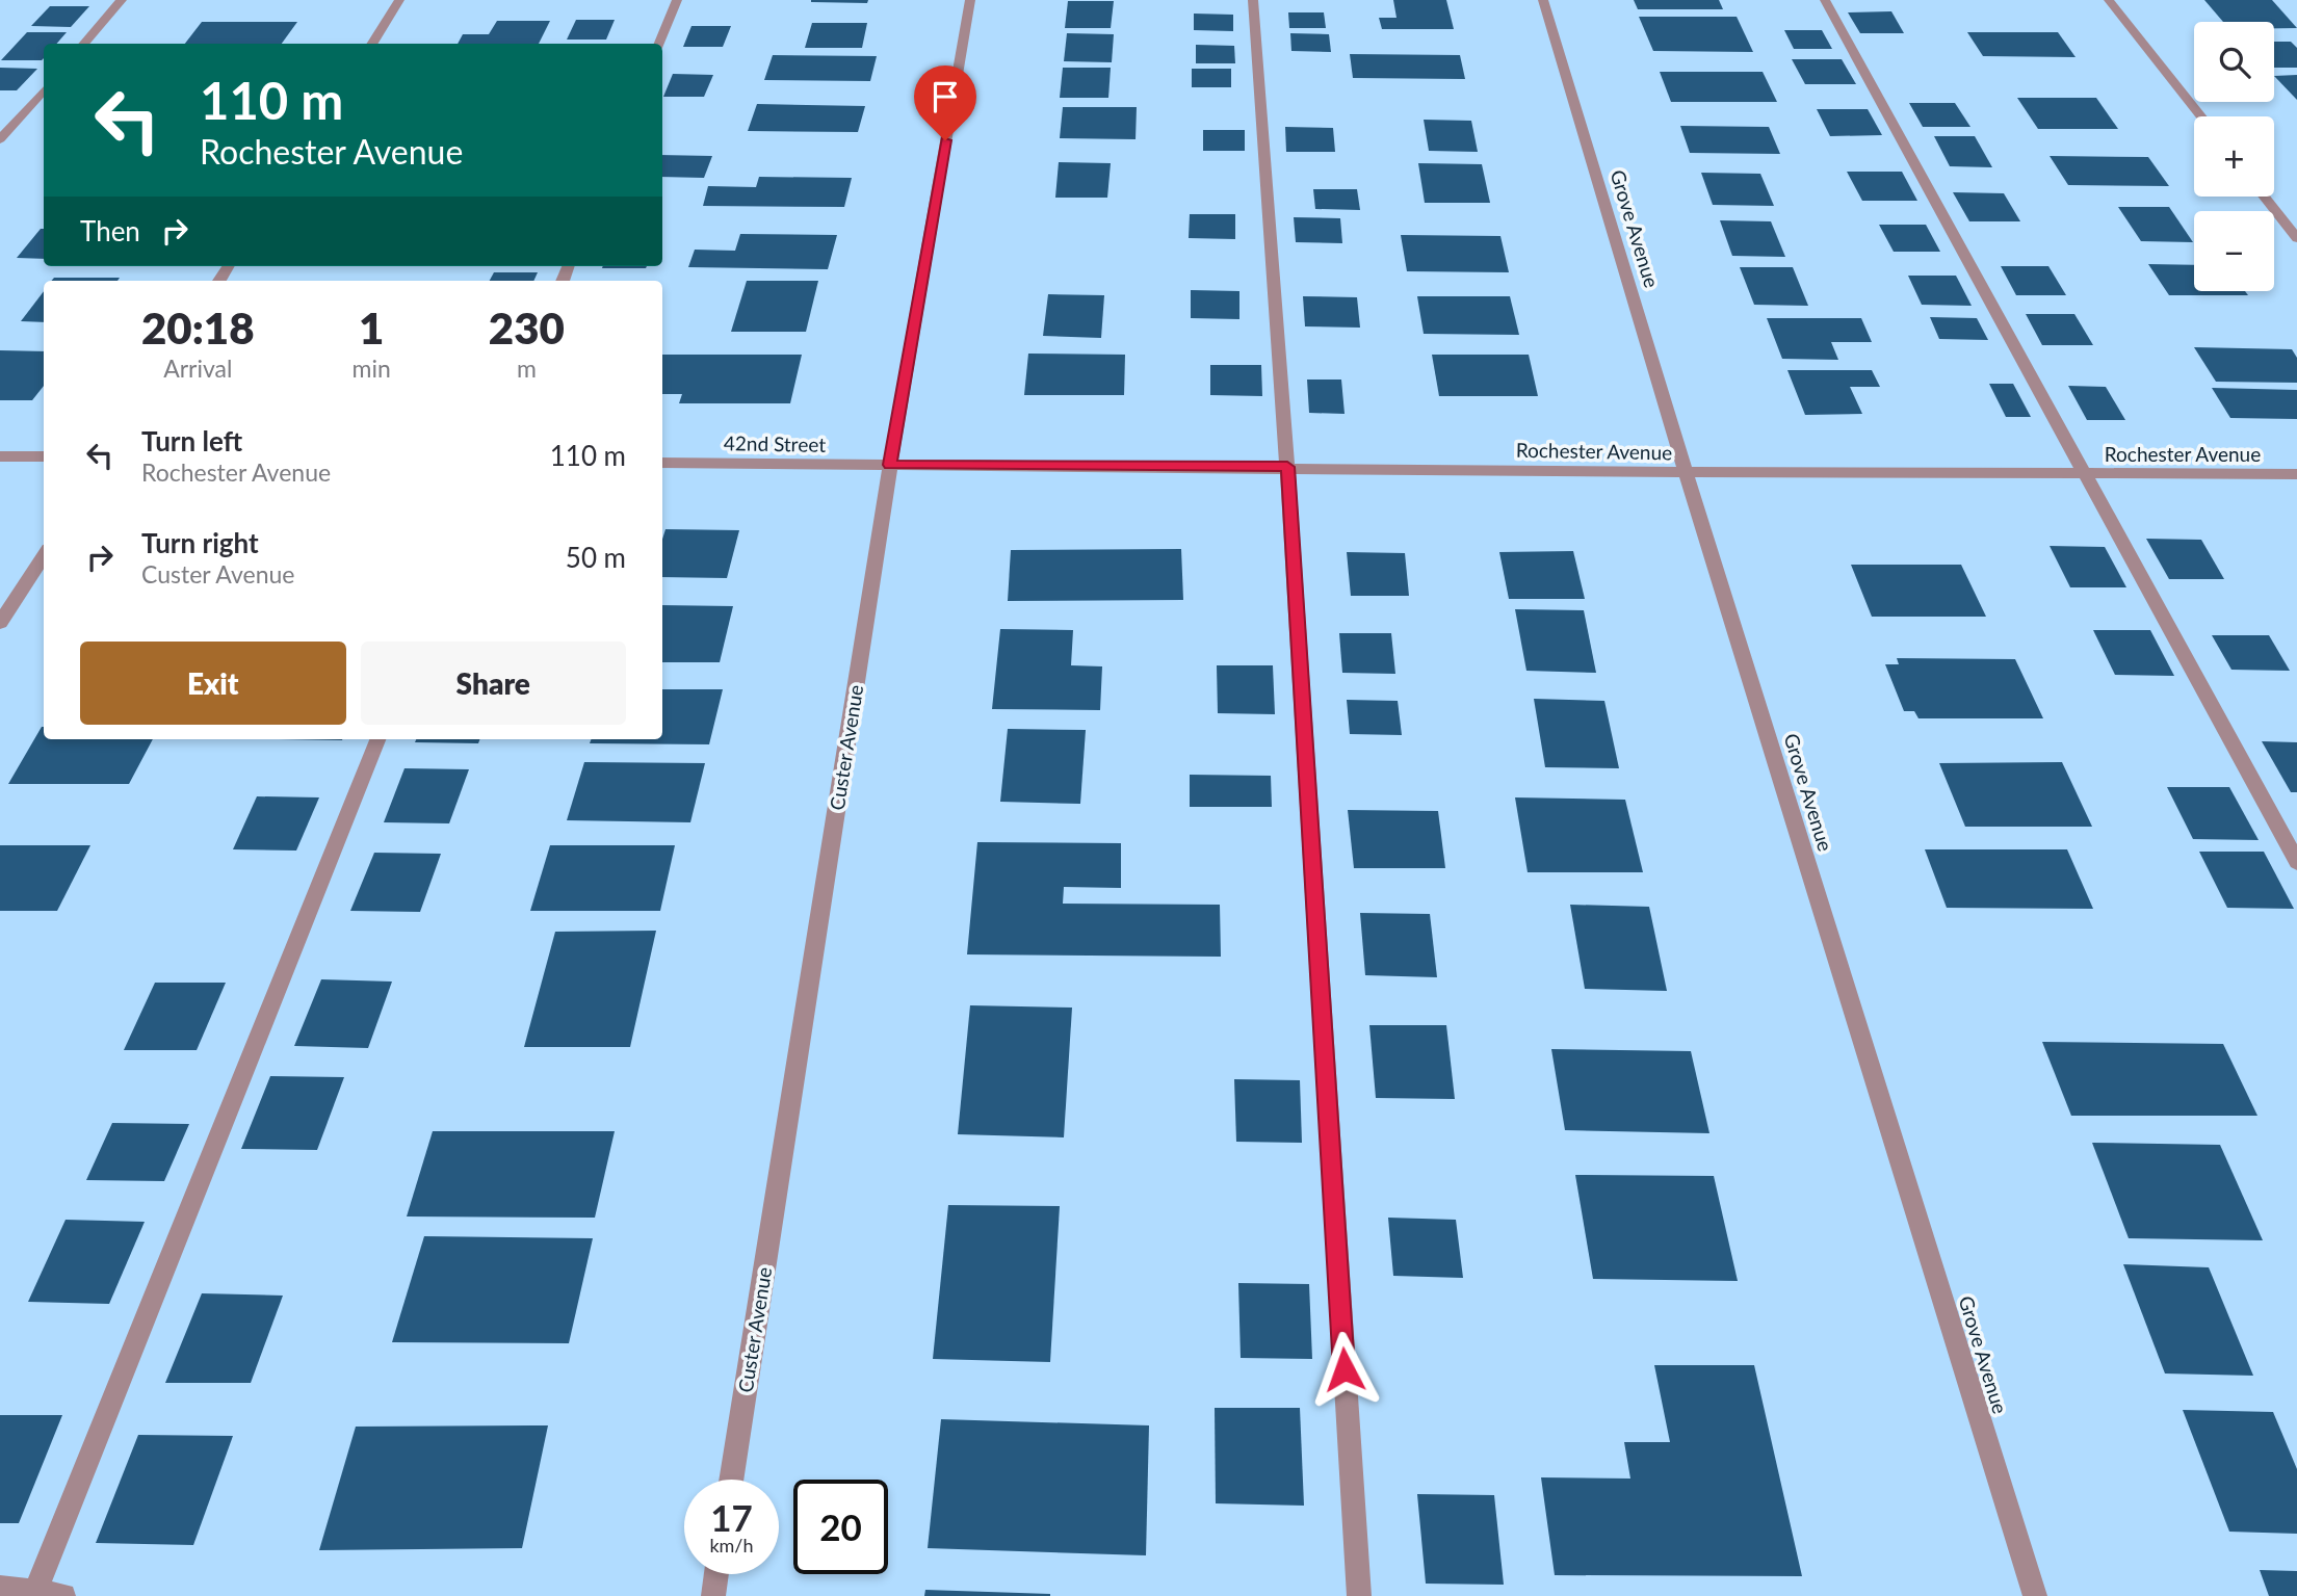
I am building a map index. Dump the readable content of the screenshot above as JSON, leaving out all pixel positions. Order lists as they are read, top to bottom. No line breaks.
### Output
{"streets":{"street":["Grove Avenue","42nd Street","Rochester Avenue","Custer Avenue"]},"crossings":[["Grove Avenue","Rochester Avenue"],["42nd Street","Rochester Avenue"],["42nd Street","Custer Avenue"],["Rochester Avenue","Custer Avenue"]],"page":{"map_buttons":["+","−"],"turn":["110 m","Rochester Avenue"],"then":"Then","eta":["20:18","Arrival","1","min","230","m"],"list":[{"name":"Turn left","note":"Rochester Avenue","value":"110 m"},{"name":"Turn right","note":"Custer Avenue","value":"50 m"}],"buttons":["Exit","Share"],"speed":"17 km/h","limit":"20"}}
